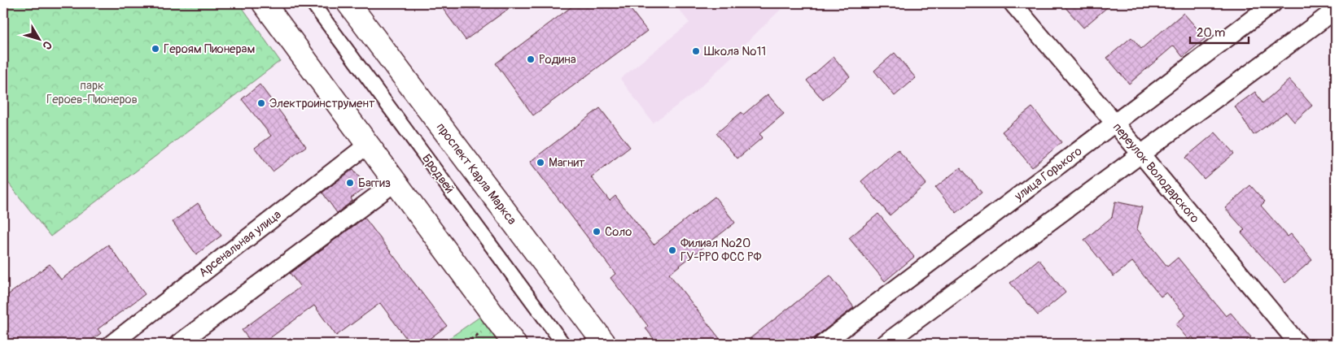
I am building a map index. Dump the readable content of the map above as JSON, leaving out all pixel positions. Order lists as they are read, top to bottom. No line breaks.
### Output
{"streets":{"street":["переулок Володарского","Бродвей","проспект Карла Маркса","улица Горького","Арсенальная улица"]},"crossings":[["переулок Володарского","улица Горького"]],"parks":["парк Героев-Пионеров"],"places":["Героям Пионерам","Школа №11","Родина","Электроинструмент","Магнит","Баггиз","Соло","Филиал №20 ГУ-РРО ФСС РФ"],"scale_bar":"20 m","north":"bottom right"}
